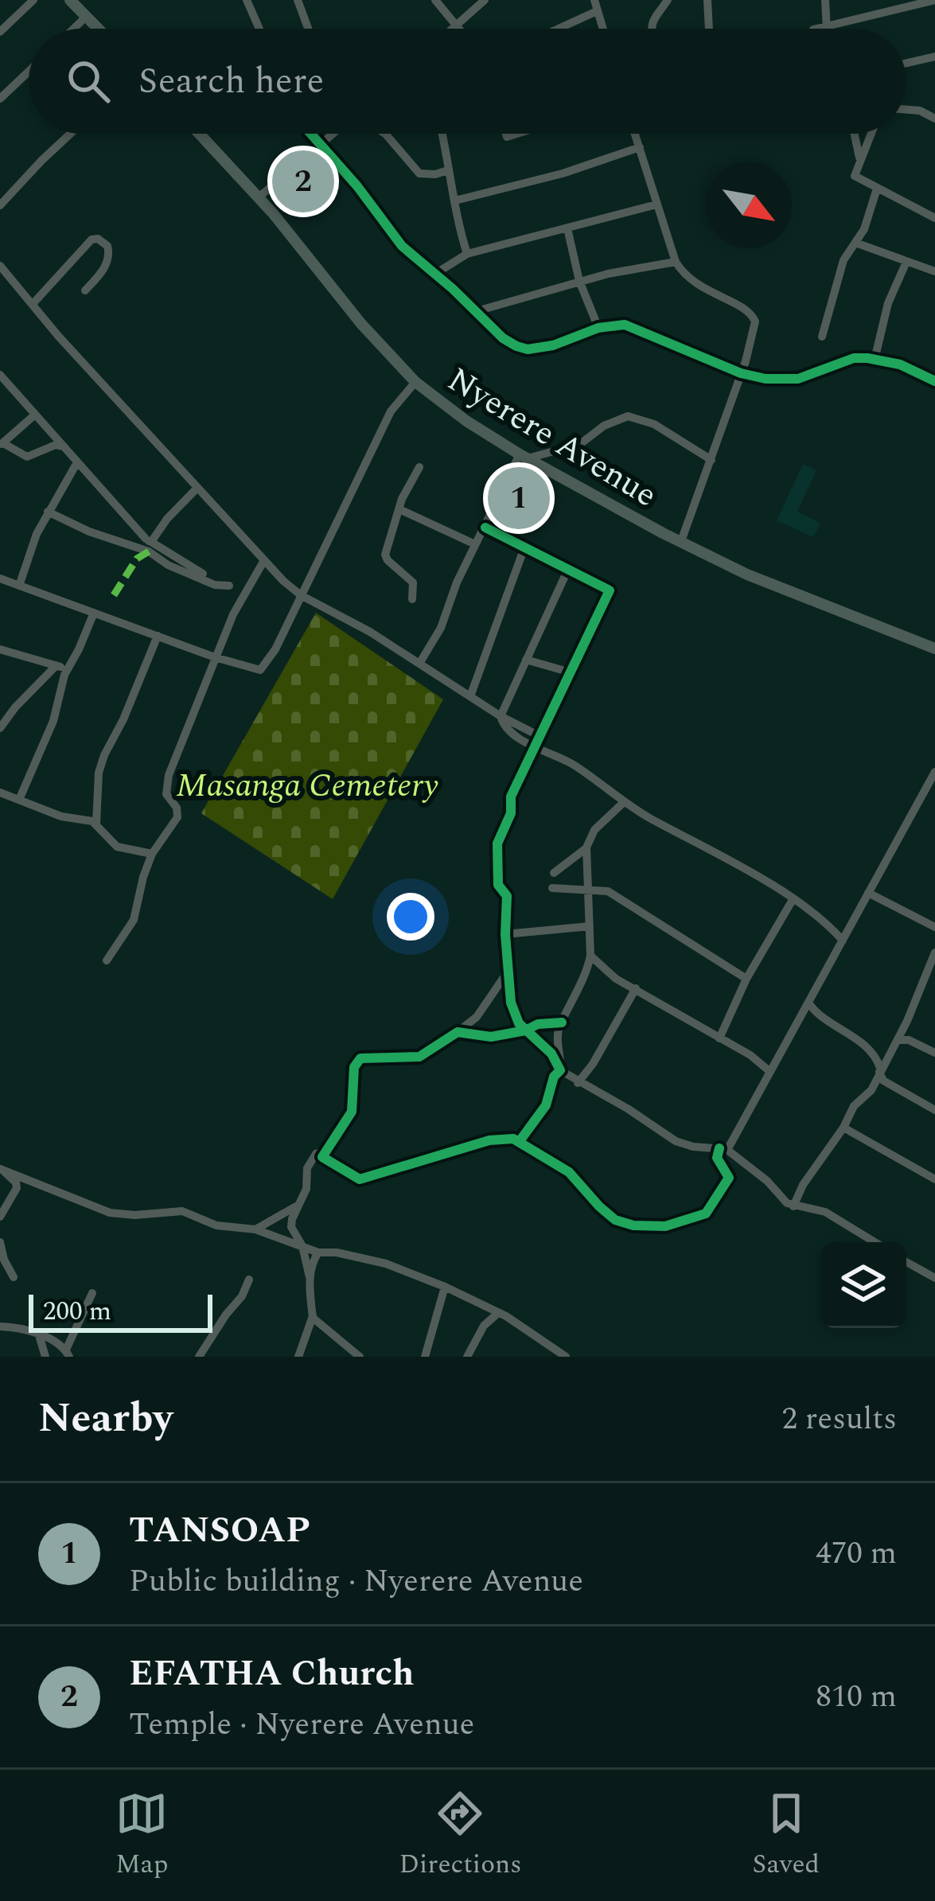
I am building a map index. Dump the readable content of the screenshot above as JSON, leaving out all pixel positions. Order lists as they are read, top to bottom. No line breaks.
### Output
{"streets":{"main road":["Nyerere Avenue"]},"parks":["Masanga Cemetery"],"scale_bar":"200 m","north":"bottom right","page":{"search":"Search here","pins":["2","1"],"scale":"200 m","heading":["Nearby","2 results"],"list":[{"mark":"1","name":"TANSOAP","note":"Public building · Nyerere Avenue","value":"470 m"},{"mark":"2","name":"EFATHA Church","note":"Temple · Nyerere Avenue","value":"810 m"}],"nav":["Map","Directions","Saved"]}}
